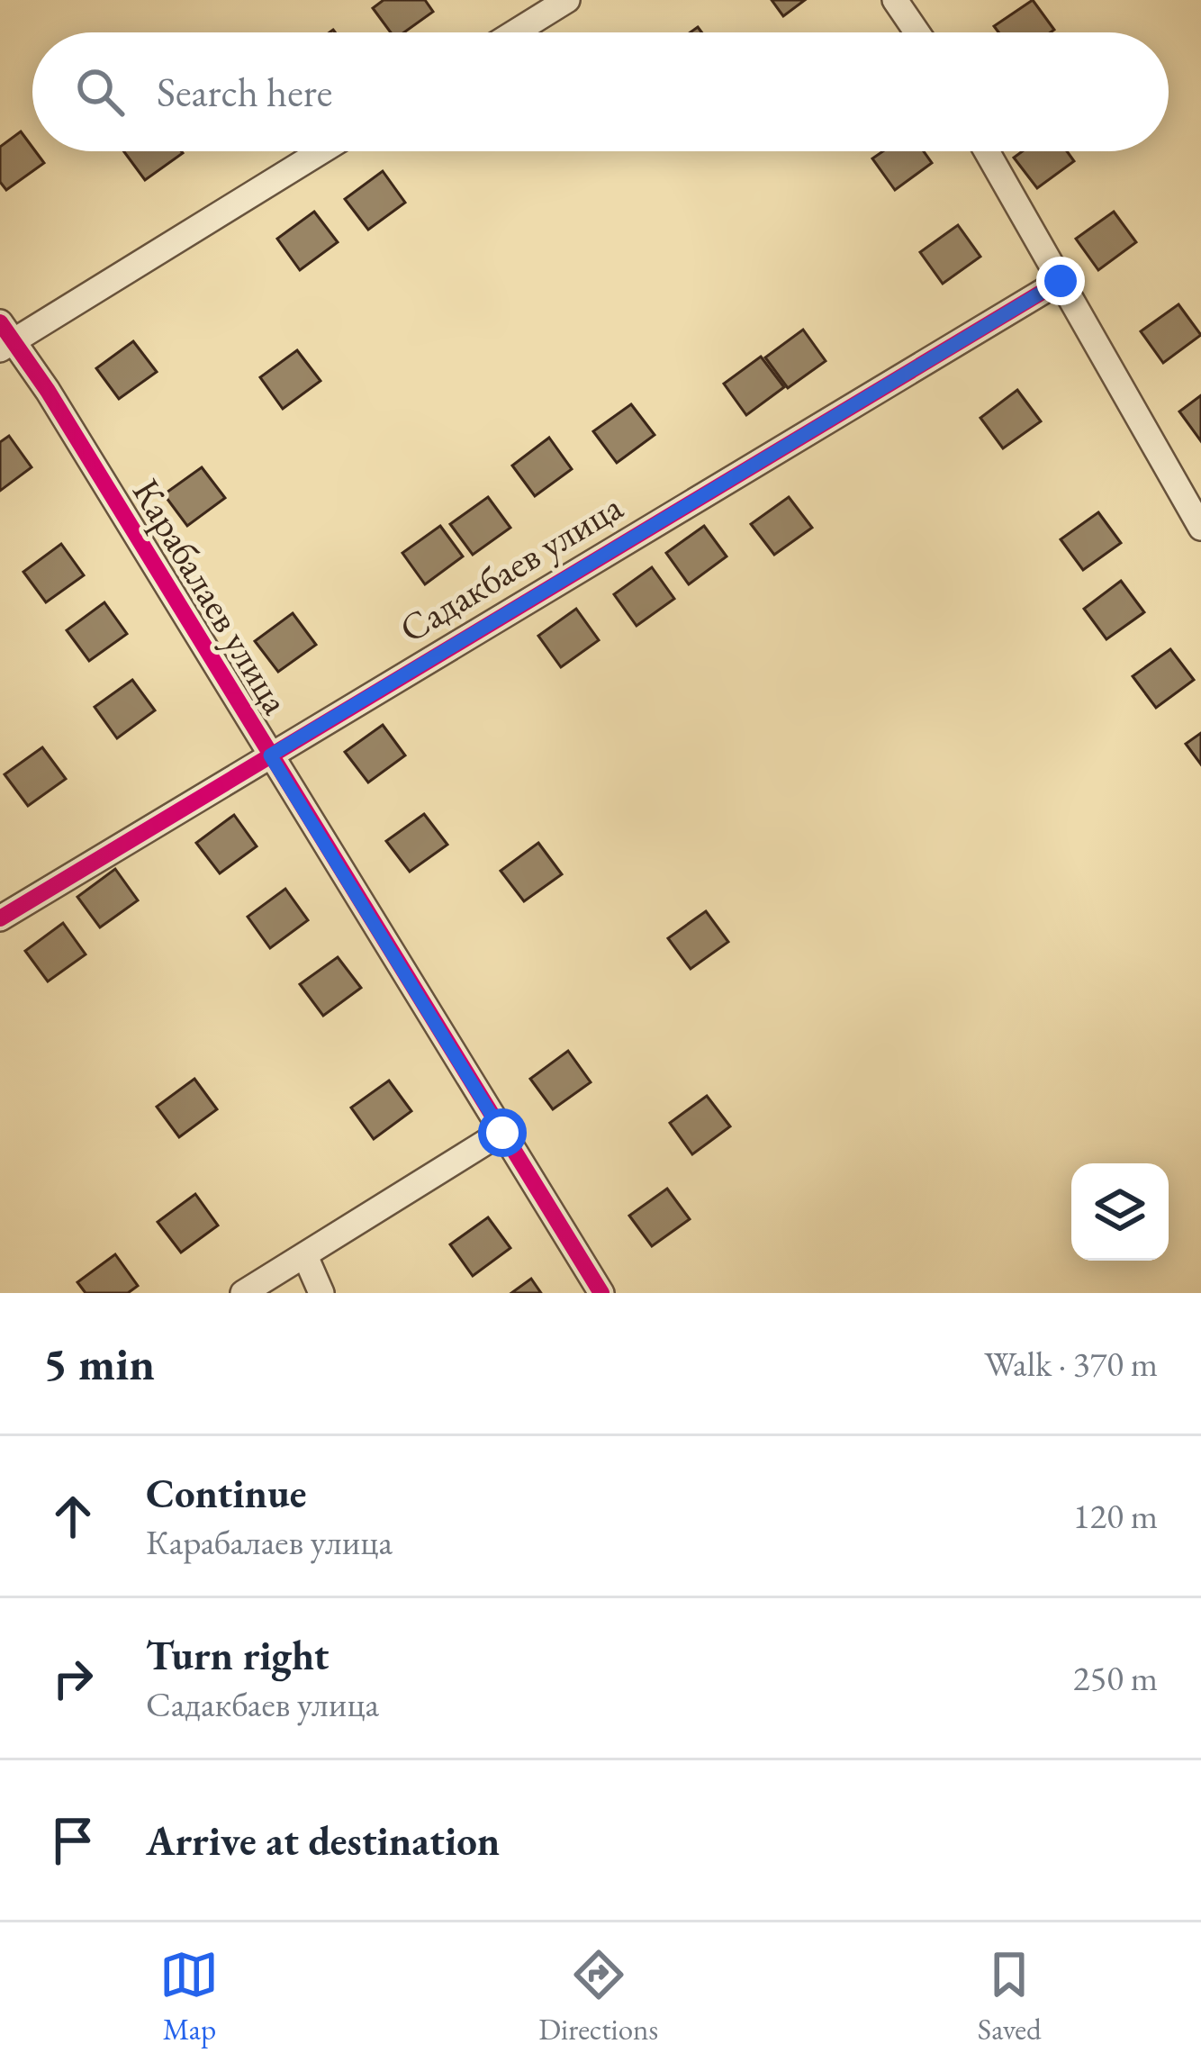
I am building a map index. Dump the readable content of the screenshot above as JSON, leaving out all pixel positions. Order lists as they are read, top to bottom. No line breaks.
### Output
{"streets":{"street":["Садакбаев улица","Карабалаев улица"]},"crossings":[["Садакбаев улица","Карабалаев улица"]],"page":{"search":"Search here","heading":["5 min","Walk · 370 m"],"list":[["Continue","Карабалаев улица","120 m"],["Turn right","Садакбаев улица","250 m"],"Arrive at destination"],"nav":["Map","Directions","Saved"]}}
